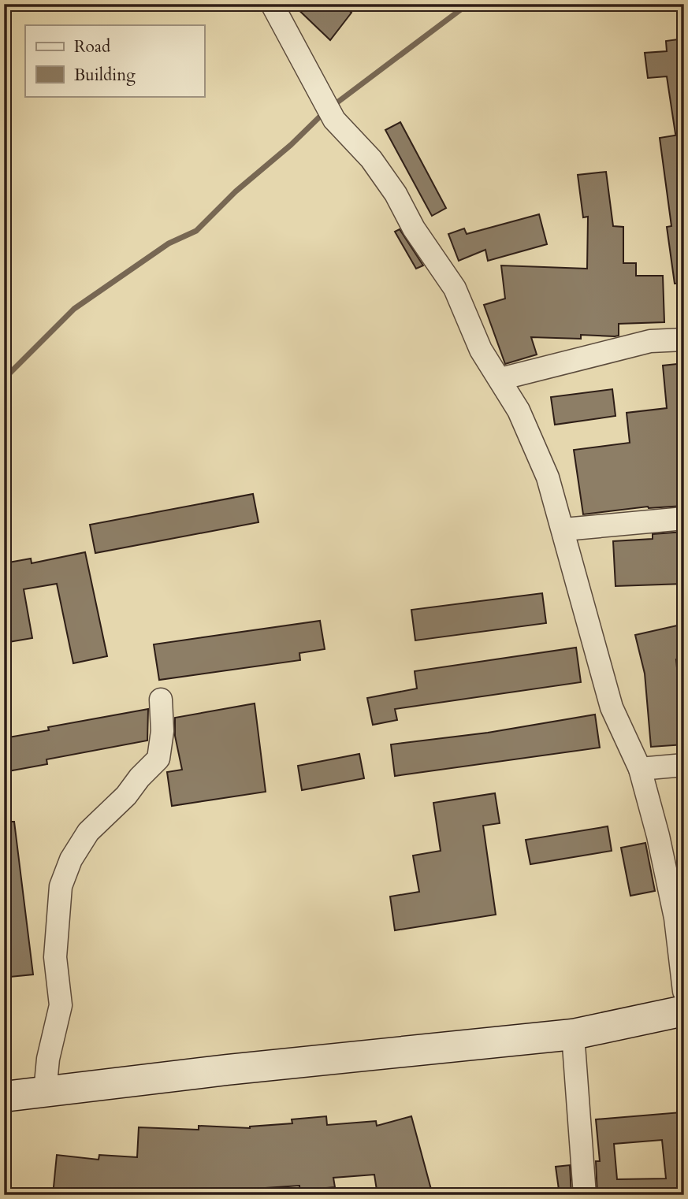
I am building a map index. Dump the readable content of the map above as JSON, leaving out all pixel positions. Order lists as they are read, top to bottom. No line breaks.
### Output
{"legend":["Road","Building"]}
